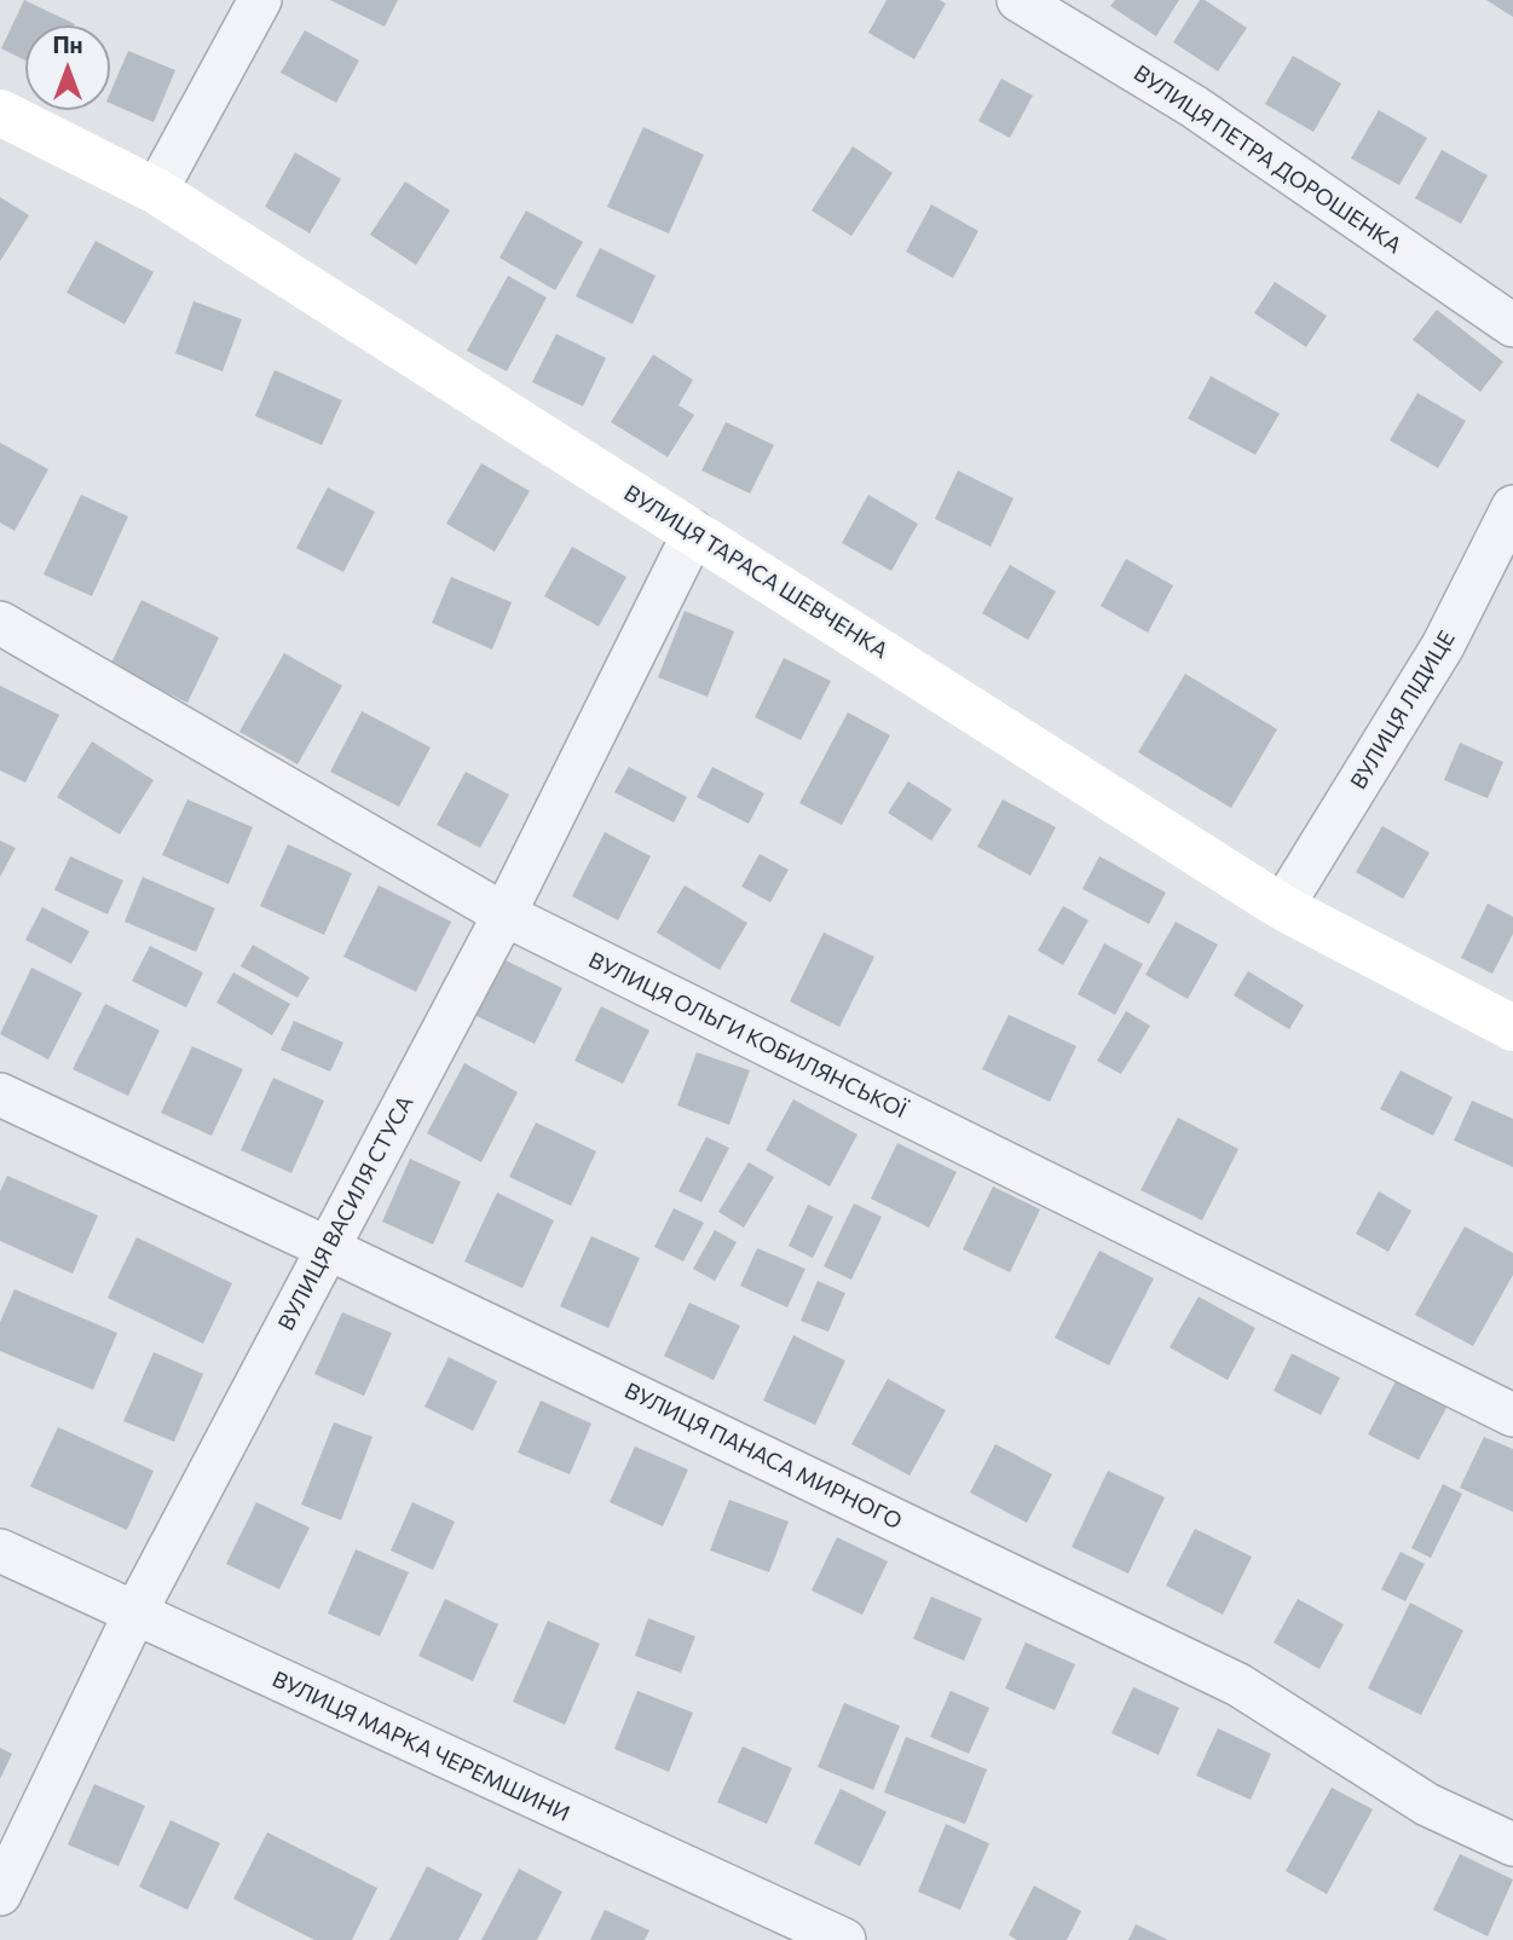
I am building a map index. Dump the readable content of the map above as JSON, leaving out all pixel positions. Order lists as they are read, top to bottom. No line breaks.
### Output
{"streets":{"main road":["ВУЛИЦЯ ТАРАСА ШЕВЧЕНКА"],"street":["ВУЛИЦЯ ПЕТРА ДОРОШЕНКА","ВУЛИЦЯ ЛІДИЦЕ","ВУЛИЦЯ ОЛЬГИ КОБИЛЯНСЬКОЇ","ВУЛИЦЯ ВАСИЛЯ СТУСА","ВУЛИЦЯ ПАНАСА МИРНОГО","ВУЛИЦЯ МАРКА ЧЕРЕМШИНИ"]},"crossings":[["ВУЛИЦЯ ТАРАСА ШЕВЧЕНКА","ВУЛИЦЯ ЛІДИЦЕ"],["ВУЛИЦЯ ТАРАСА ШЕВЧЕНКА","ВУЛИЦЯ ВАСИЛЯ СТУСА"],["ВУЛИЦЯ ОЛЬГИ КОБИЛЯНСЬКОЇ","ВУЛИЦЯ ВАСИЛЯ СТУСА"],["ВУЛИЦЯ ВАСИЛЯ СТУСА","ВУЛИЦЯ ПАНАСА МИРНОГО"],["ВУЛИЦЯ ВАСИЛЯ СТУСА","ВУЛИЦЯ МАРКА ЧЕРЕМШИНИ"]],"north":"top"}
